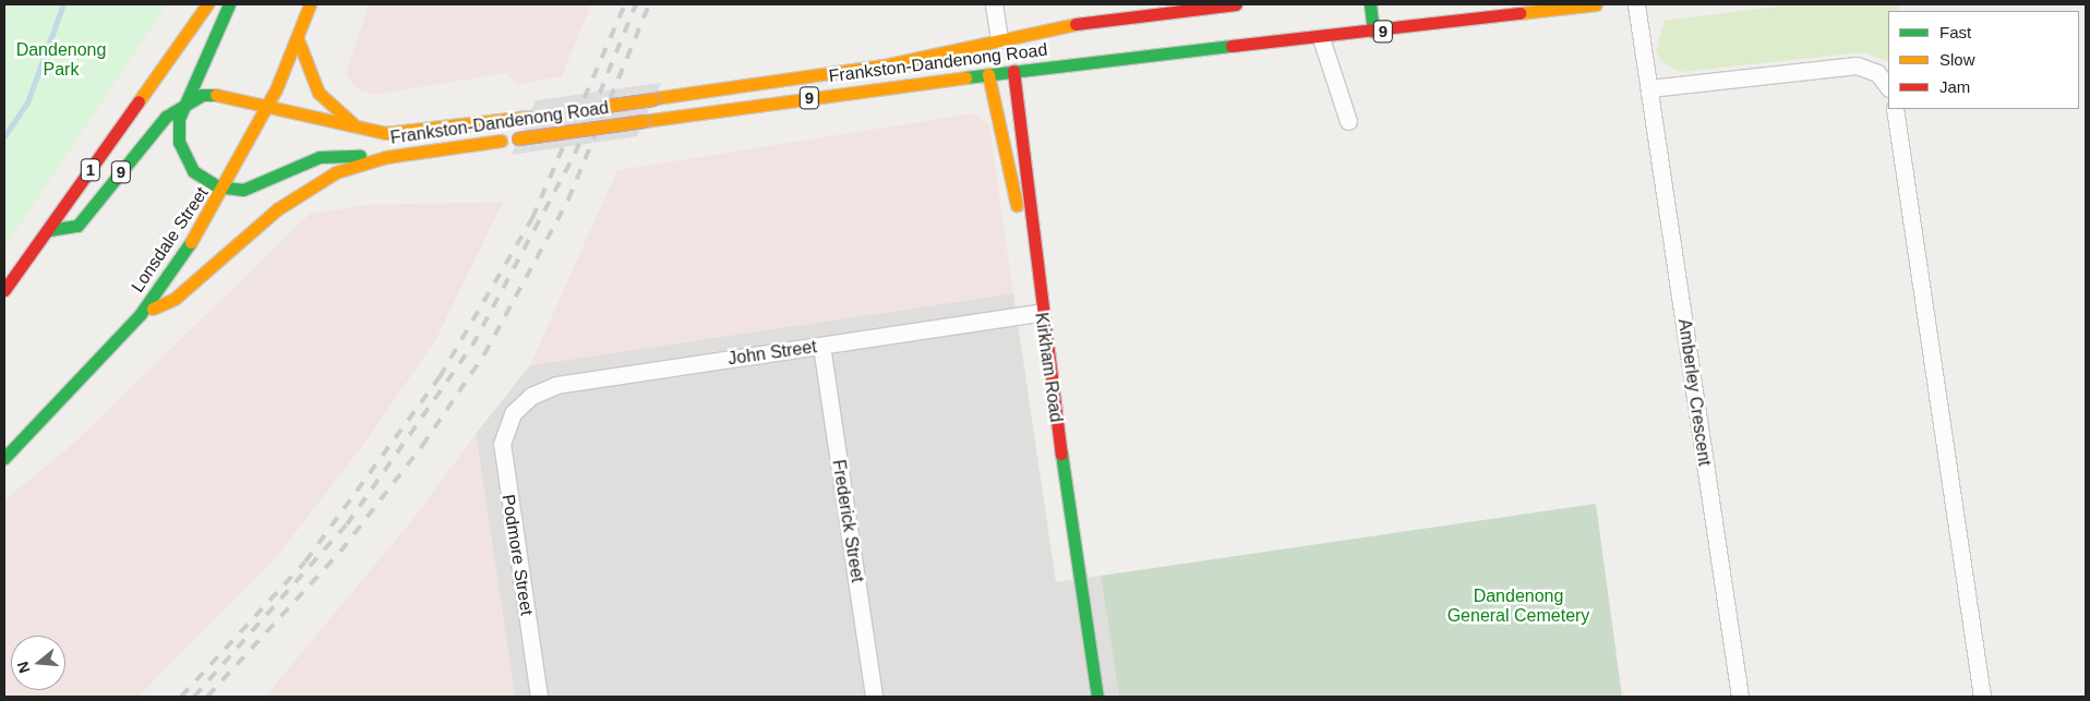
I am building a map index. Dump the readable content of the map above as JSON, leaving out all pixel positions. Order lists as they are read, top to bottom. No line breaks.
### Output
{"streets":{"main road":["9","Frankston-Dandenong Road","1","Lonsdale Street","Kirkham Road"],"street":["John Street","Amberley Crescent","Frederick Street","Podmore Street"]},"crossings":[["9","Frankston-Dandenong Road"],["9","1"],["9","Lonsdale Street"],["Frankston-Dandenong Road","Lonsdale Street"],["Frankston-Dandenong Road","Kirkham Road"],["John Street","Kirkham Road"],["John Street","Frederick Street"],["John Street","Podmore Street"]],"parks":["Dandenong Park","Dandenong General Cemetery"],"legend":["Fast","Slow","Jam"],"north":"left"}
